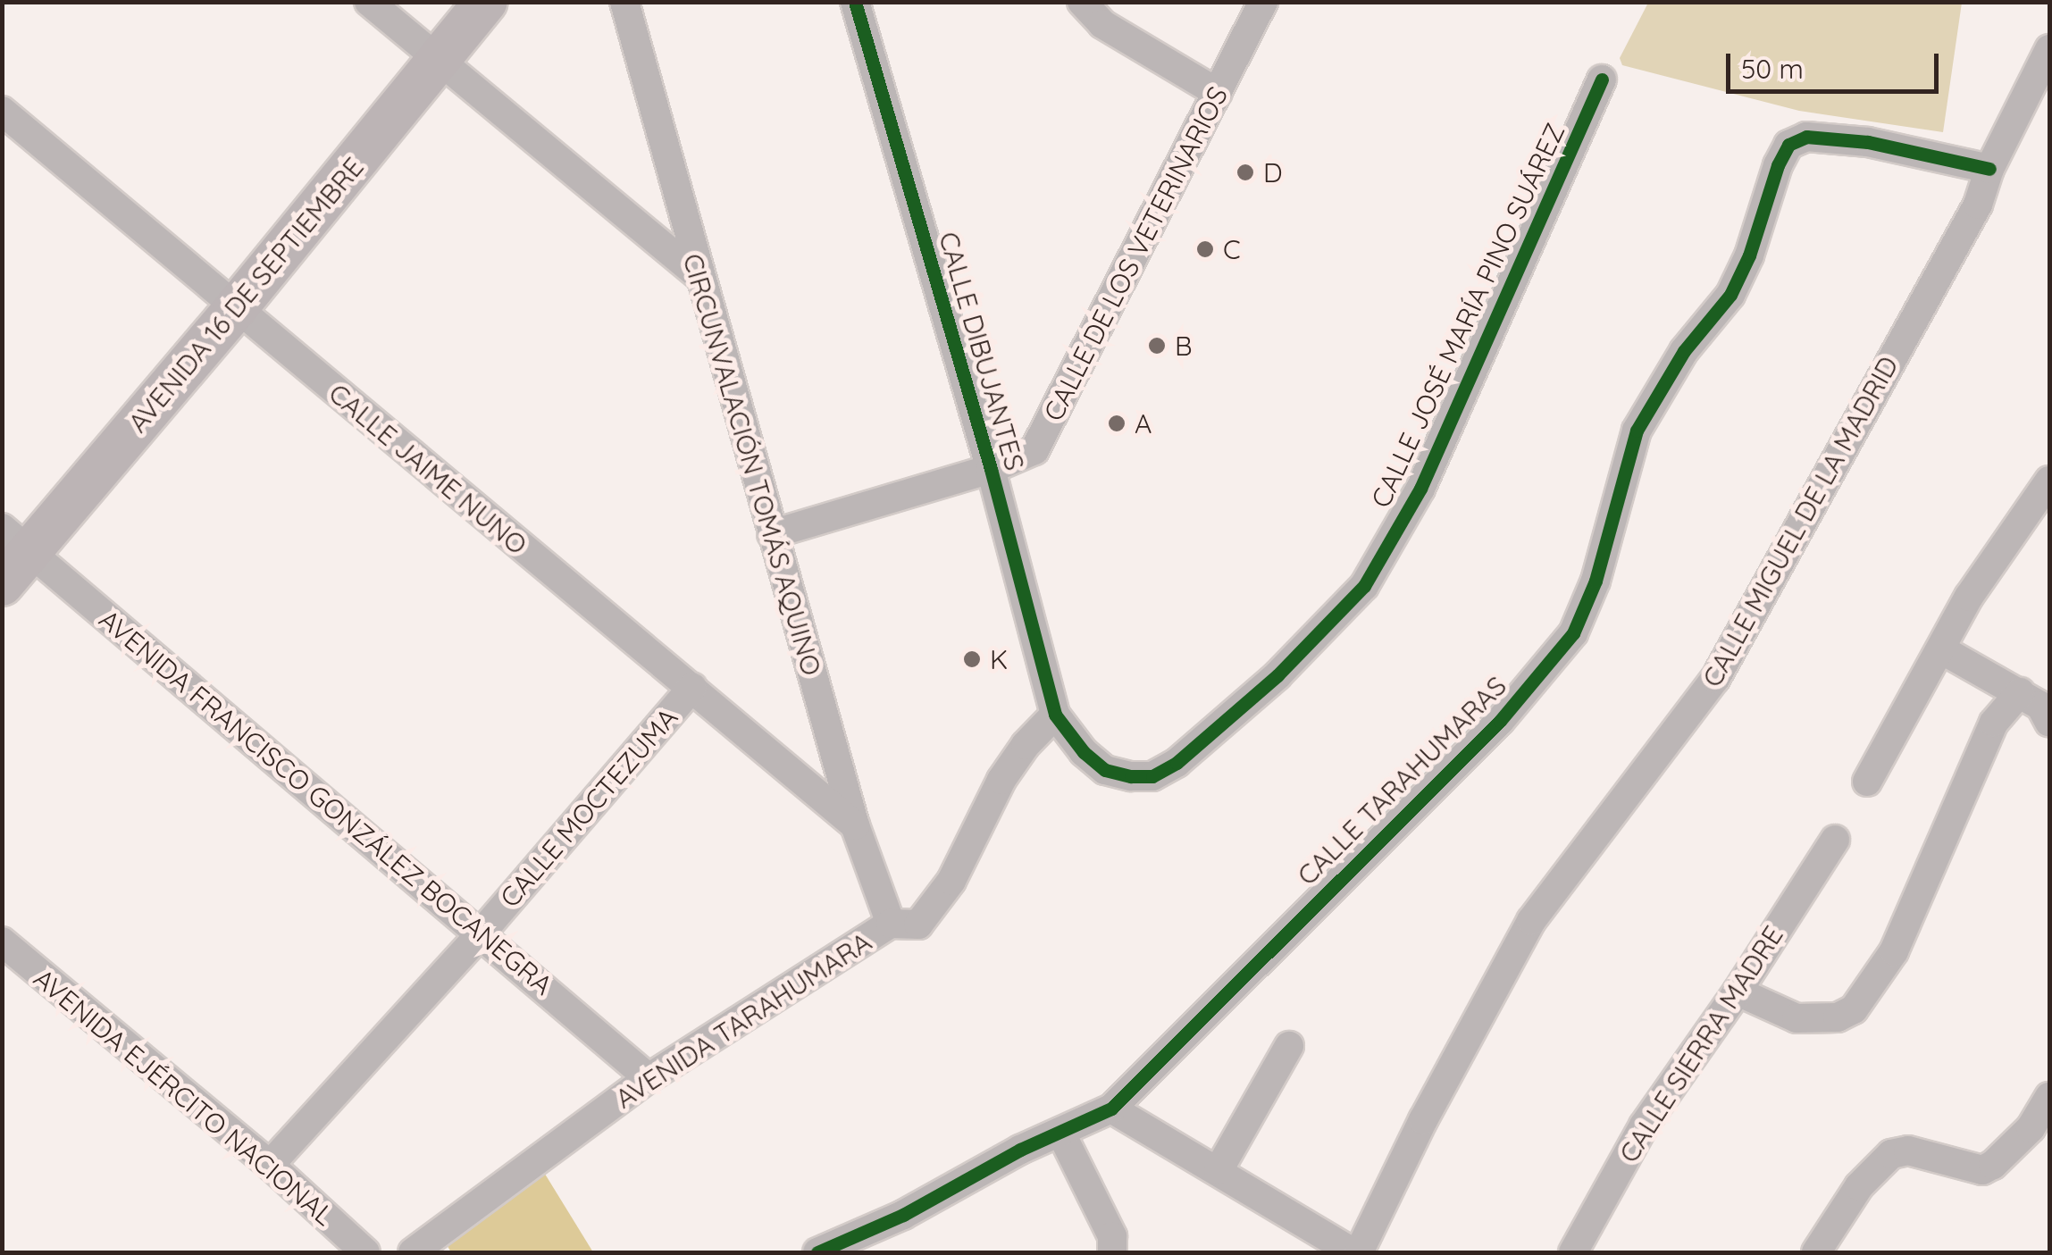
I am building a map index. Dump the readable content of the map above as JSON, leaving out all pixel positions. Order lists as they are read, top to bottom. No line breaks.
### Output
{"streets":{"street":["CALLE DE LOS VETERINARIOS","AVENIDA 16 DE SEPTIEMBRE","CALLE JOSÉ MARÍA PINO SUÁREZ","CALLE DIBUJANTES","CIRCUNVALACIÓN TOMÁS AQUINO","CALLE JAIME NUNO","CALLE MIGUEL DE LA MADRID","CALLE TARAHUMARAS","AVENIDA FRANCISCO GONZÁLEZ BOCANEGRA","CALLE MOCTEZUMA","AVENIDA TARAHUMARA","CALLE SIERRA MADRE","AVENIDA EJÉRCITO NACIONAL"]},"crossings":[["CALLE DE LOS VETERINARIOS","CALLE DIBUJANTES"],["CALLE DE LOS VETERINARIOS","CIRCUNVALACIÓN TOMÁS AQUINO"],["AVENIDA 16 DE SEPTIEMBRE","CALLE JAIME NUNO"],["AVENIDA 16 DE SEPTIEMBRE","AVENIDA FRANCISCO GONZÁLEZ BOCANEGRA"],["CALLE JOSÉ MARÍA PINO SUÁREZ","CALLE DIBUJANTES"],["CALLE JOSÉ MARÍA PINO SUÁREZ","AVENIDA TARAHUMARA"],["CALLE DIBUJANTES","AVENIDA TARAHUMARA"],["CIRCUNVALACIÓN TOMÁS AQUINO","CALLE JAIME NUNO"],["CIRCUNVALACIÓN TOMÁS AQUINO","AVENIDA TARAHUMARA"],["CALLE JAIME NUNO","CALLE MOCTEZUMA"],["CALLE MIGUEL DE LA MADRID","CALLE TARAHUMARAS"],["AVENIDA FRANCISCO GONZÁLEZ BOCANEGRA","CALLE MOCTEZUMA"],["AVENIDA FRANCISCO GONZÁLEZ BOCANEGRA","AVENIDA TARAHUMARA"],["CALLE MOCTEZUMA","AVENIDA EJÉRCITO NACIONAL"]],"places":["D","C","B","A","K"],"scale_bar":"50 m"}
